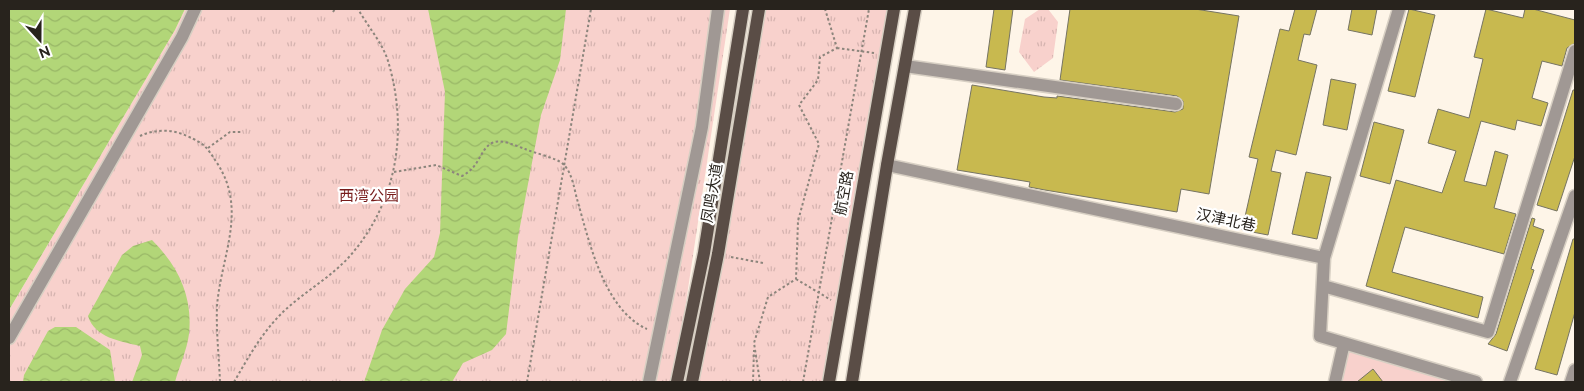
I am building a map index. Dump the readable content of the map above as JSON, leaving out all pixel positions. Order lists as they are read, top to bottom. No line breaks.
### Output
{"streets":{"main road":["凤鸣大道","航空路"],"street":["汉津北巷"]},"parks":["西湾公园"],"north":"bottom"}
